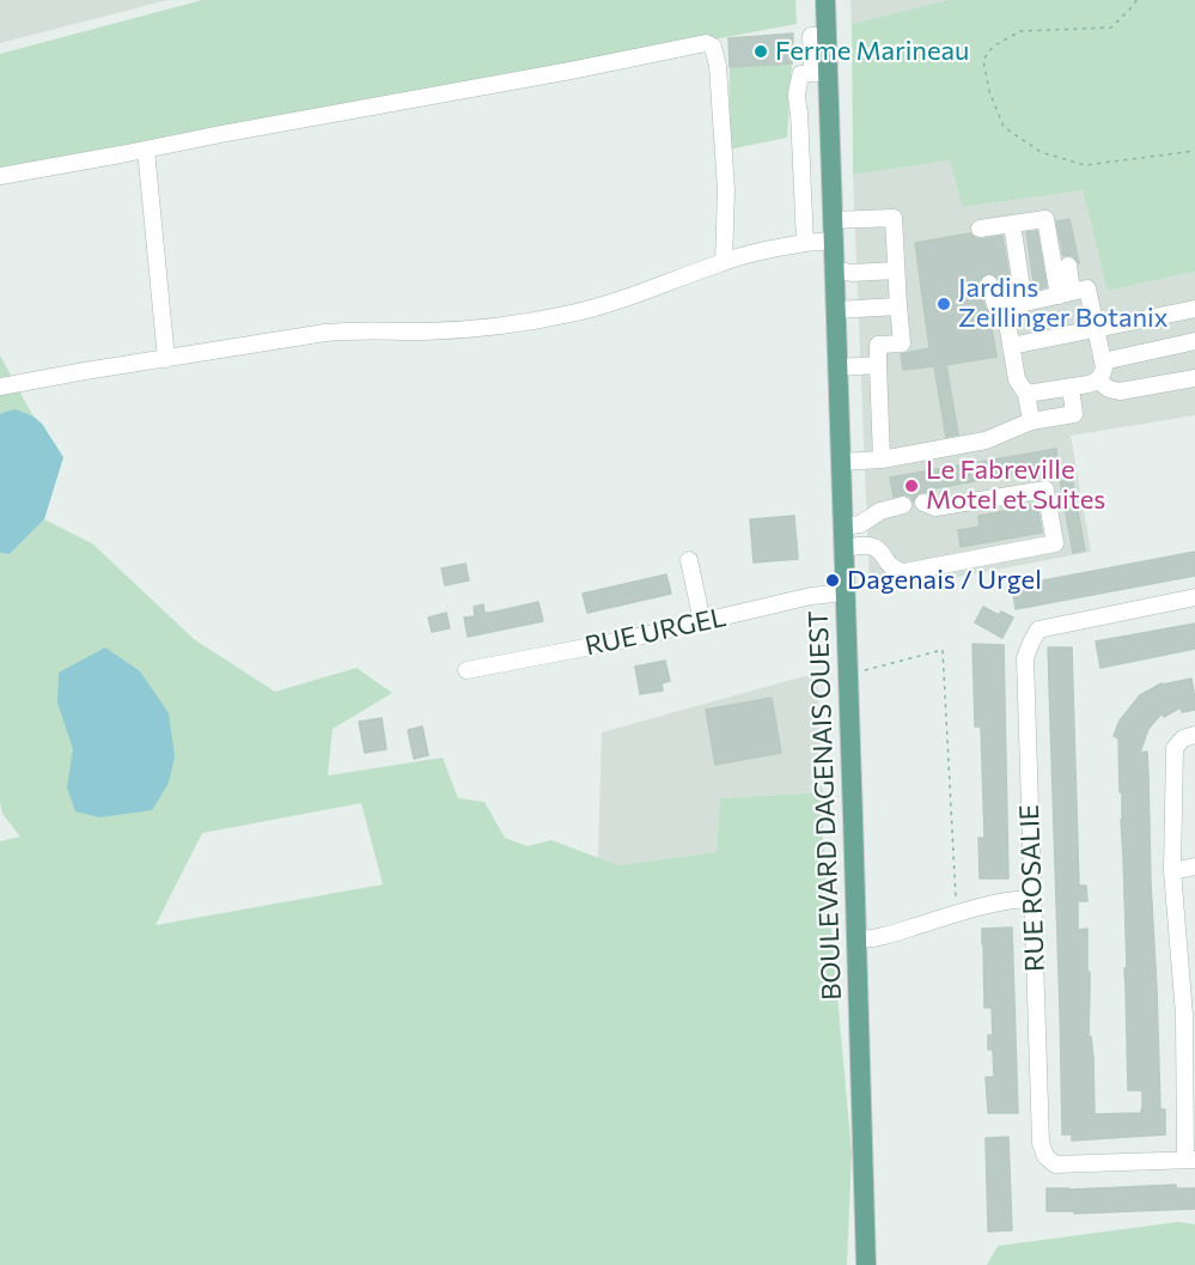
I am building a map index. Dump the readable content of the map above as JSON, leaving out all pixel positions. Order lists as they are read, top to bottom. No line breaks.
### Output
{"streets":{"main road":["BOULEVARD DAGENAIS OUEST"],"street":["RUE URGEL","RUE ROSALIE"]},"crossings":[["RUE URGEL","BOULEVARD DAGENAIS OUEST"]],"places":["Ferme Marineau","Jardins Zeillinger Botanix","Le Fabreville Motel et Suites","Dagenais / Urgel"]}
